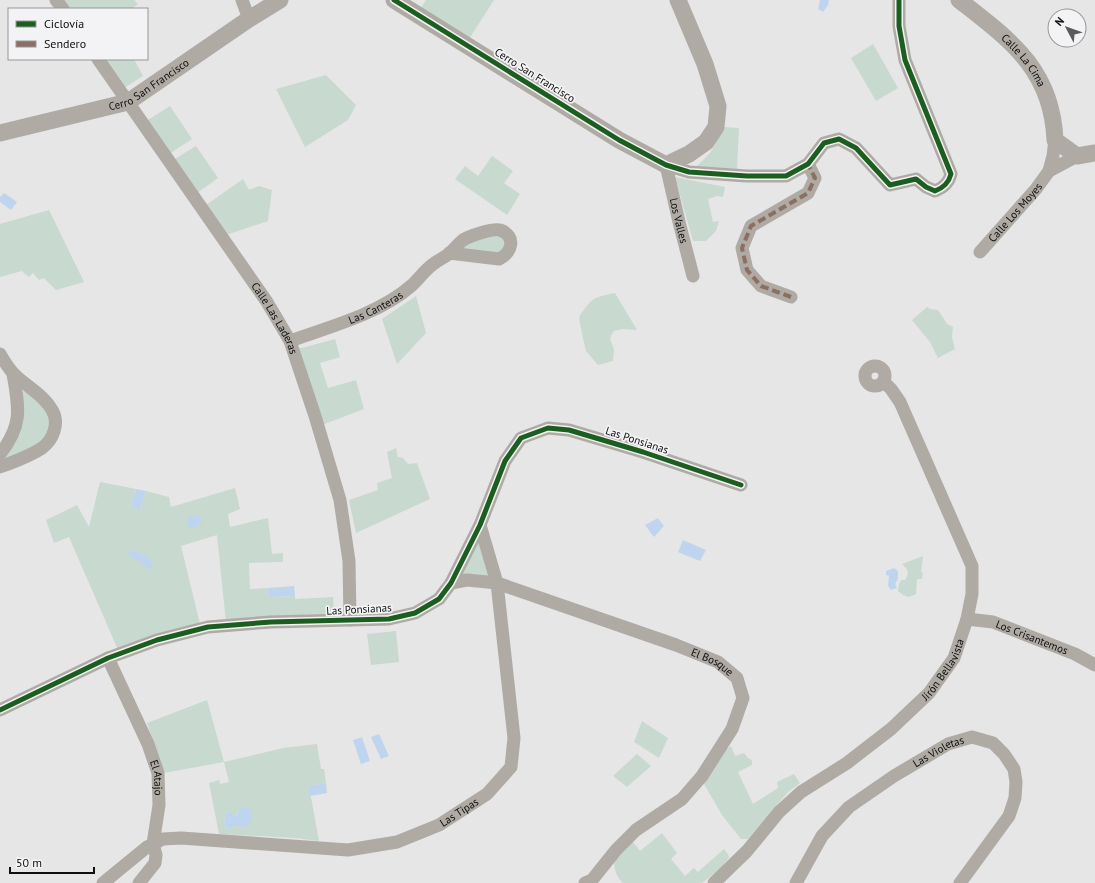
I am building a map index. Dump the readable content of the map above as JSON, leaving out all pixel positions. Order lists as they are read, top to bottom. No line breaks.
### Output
{"streets":{"street":["Calle La Cima","Cerro San Francisco","Calle Los Moyes","Los Valles","Las Canteras","Calle Las Laderas","Las Ponsianas","Los Crisantemos","El Bosque","Jirón Bellavista","Las Violetas","El Atajo","Las Tipas"]},"crossings":[["Calle La Cima","Calle Los Moyes"],["Cerro San Francisco","Los Valles"],["Cerro San Francisco","Calle Las Laderas"],["Las Canteras","Calle Las Laderas"],["Calle Las Laderas","Las Ponsianas"],["Las Ponsianas","El Bosque"],["Las Ponsianas","El Atajo"],["Las Ponsianas","Las Tipas"],["Los Crisantemos","Jirón Bellavista"],["El Bosque","Las Tipas"],["El Atajo","Las Tipas"]],"legend":["Ciclovía","Sendero"],"scale_bar":"50 m","north":"top left"}
